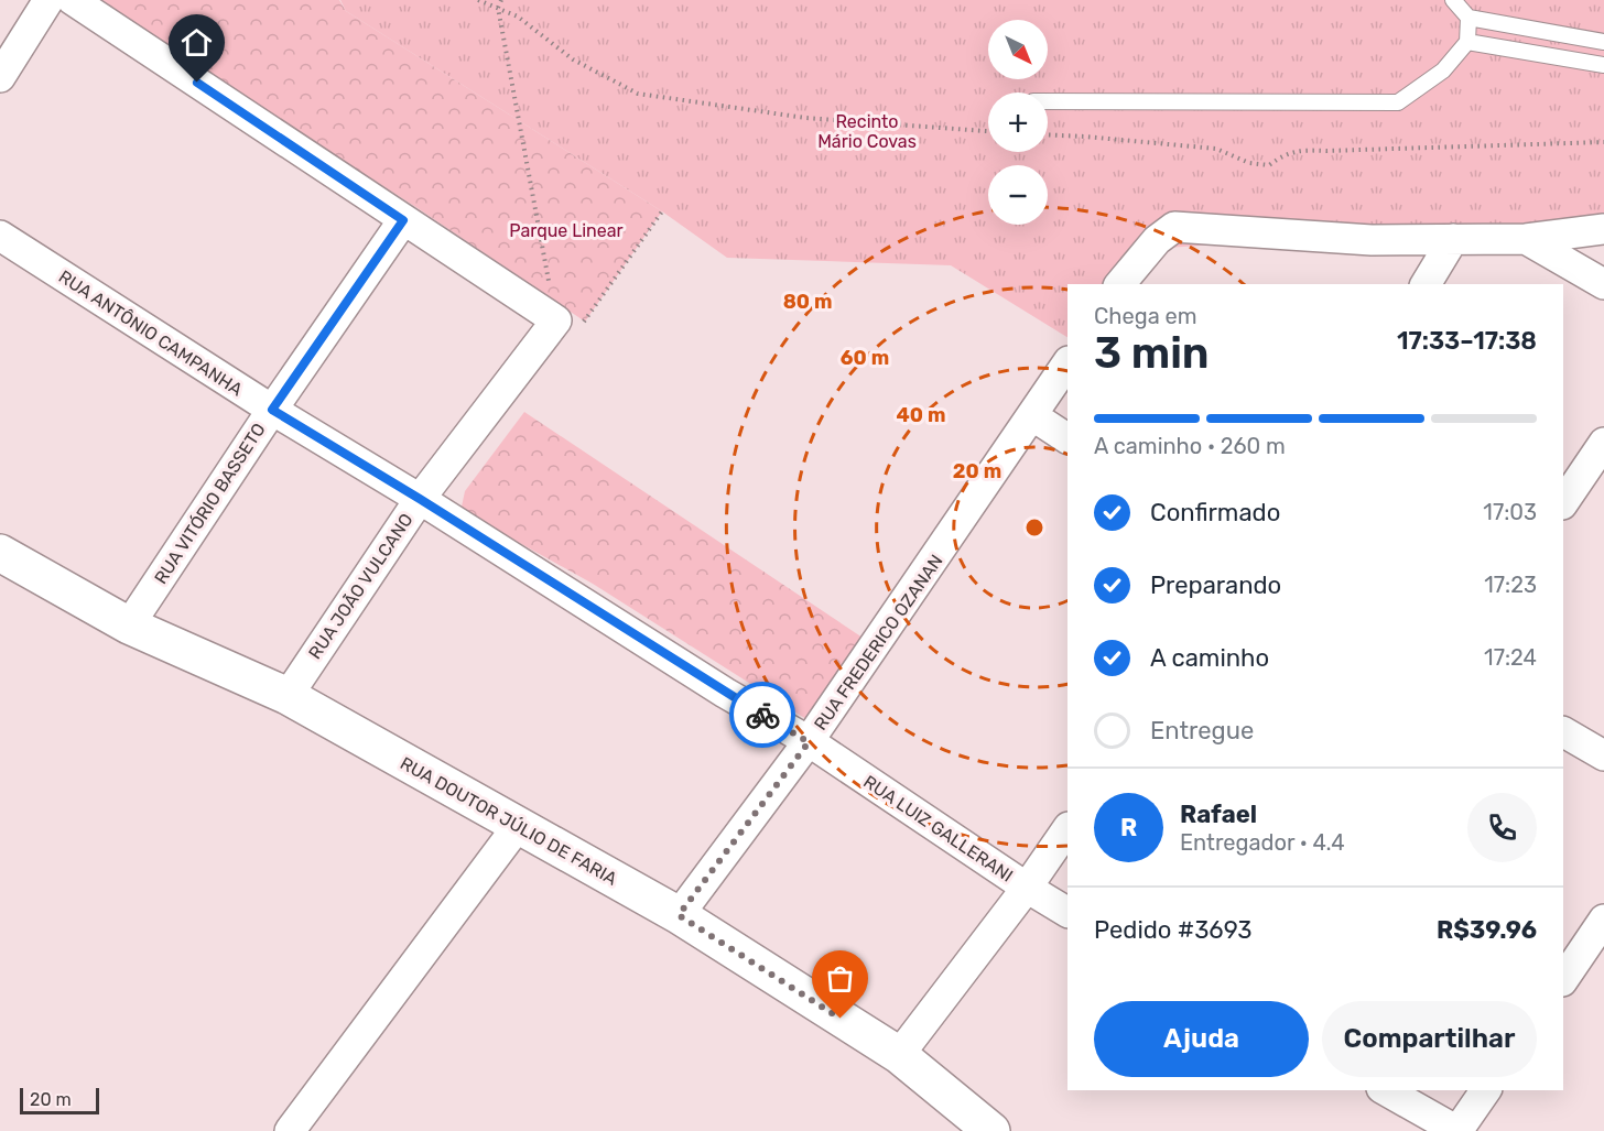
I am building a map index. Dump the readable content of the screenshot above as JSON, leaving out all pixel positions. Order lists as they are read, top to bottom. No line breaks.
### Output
{"streets":{"main road":["RUA DOUTOR JÚLIO DE FARIA"],"street":["RUA ANTÔNIO CAMPANHA","RUA VITÓRIO BASSETO","RUA JOÃO VULCANO","RUA FREDERICO OZANAN","RUA LUIZ GALLERANI"]},"crossings":[["RUA ANTÔNIO CAMPANHA","RUA VITÓRIO BASSETO"],["RUA ANTÔNIO CAMPANHA","RUA JOÃO VULCANO"],["RUA ANTÔNIO CAMPANHA","RUA FREDERICO OZANAN"],["RUA ANTÔNIO CAMPANHA","RUA LUIZ GALLERANI"],["RUA VITÓRIO BASSETO","RUA DOUTOR JÚLIO DE FARIA"],["RUA JOÃO VULCANO","RUA DOUTOR JÚLIO DE FARIA"],["RUA FREDERICO OZANAN","RUA DOUTOR JÚLIO DE FARIA"],["RUA FREDERICO OZANAN","RUA LUIZ GALLERANI"]],"parks":["Recinto Mário Covas","Parque Linear"],"scale_bar":"20 m","north":"bottom right","page":{"map_buttons":["+","−"],"heading":["3 min","Chega em","17:33–17:38"],"panel":["Rafael","Entregador · 4.4","Pedido #3693","R$39.96"],"bar":"A caminho · 260 m","list":[["Confirmado","17:03"],["Preparando","17:23"],["A caminho","17:24"],"Entregue"],"round":"R","buttons":["Ajuda","Compartilhar"],"scale":"20 m"},"rings":["80 m","60 m","40 m","20 m"]}
